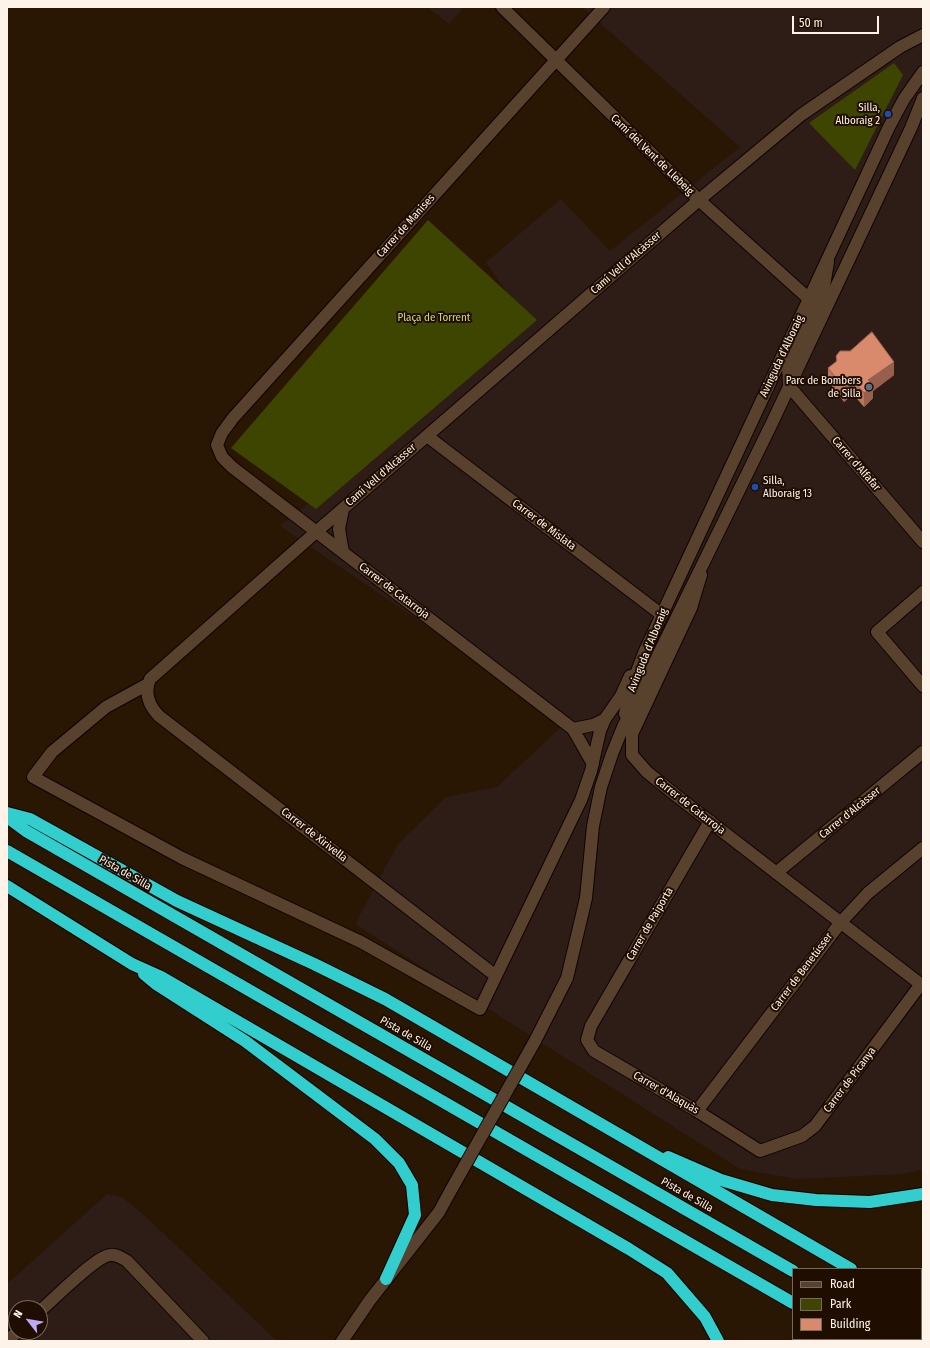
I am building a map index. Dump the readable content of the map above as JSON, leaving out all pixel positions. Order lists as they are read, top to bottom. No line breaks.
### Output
{"streets":{"highway":["Pista de Silla"],"street":["Camí del Vent de Llebeig","Carrer de Manises","Camí Vell d'Alcàsser","Avinguda d’Alboraig","Carrer d'Alfafar","Carrer de Mislata","Carrer de Catarroja","Carrer d'Alcàsser","Carrer de Xirivella","Carrer de Paiporta","Carrer de Benetússer","Carrer de Picanya","Carrer d'Alaquàs"]},"crossings":[["Camí del Vent de Llebeig","Carrer de Manises"],["Camí del Vent de Llebeig","Camí Vell d'Alcàsser"],["Camí del Vent de Llebeig","Avinguda d’Alboraig"],["Carrer de Manises","Carrer de Catarroja"],["Camí Vell d'Alcàsser","Carrer de Mislata"],["Camí Vell d'Alcàsser","Carrer de Catarroja"],["Camí Vell d'Alcàsser","Carrer de Xirivella"],["Avinguda d’Alboraig","Carrer d'Alfafar"],["Avinguda d’Alboraig","Carrer de Mislata"],["Avinguda d’Alboraig","Carrer de Catarroja"],["Carrer de Catarroja","Carrer d'Alcàsser"],["Carrer de Catarroja","Carrer de Paiporta"],["Carrer de Catarroja","Carrer de Benetússer"],["Carrer de Catarroja","Carrer de Picanya"],["Carrer de Paiporta","Carrer d'Alaquàs"],["Carrer de Benetússer","Carrer d'Alaquàs"],["Carrer de Picanya","Carrer d'Alaquàs"]],"parks":["Plaça de Torrent"],"places":["Silla, Alboraig 2","Parc de Bombers de Silla","Silla, Alboraig 13"],"legend":["Road","Park","Building"],"scale_bar":"50 m","north":"top left"}
